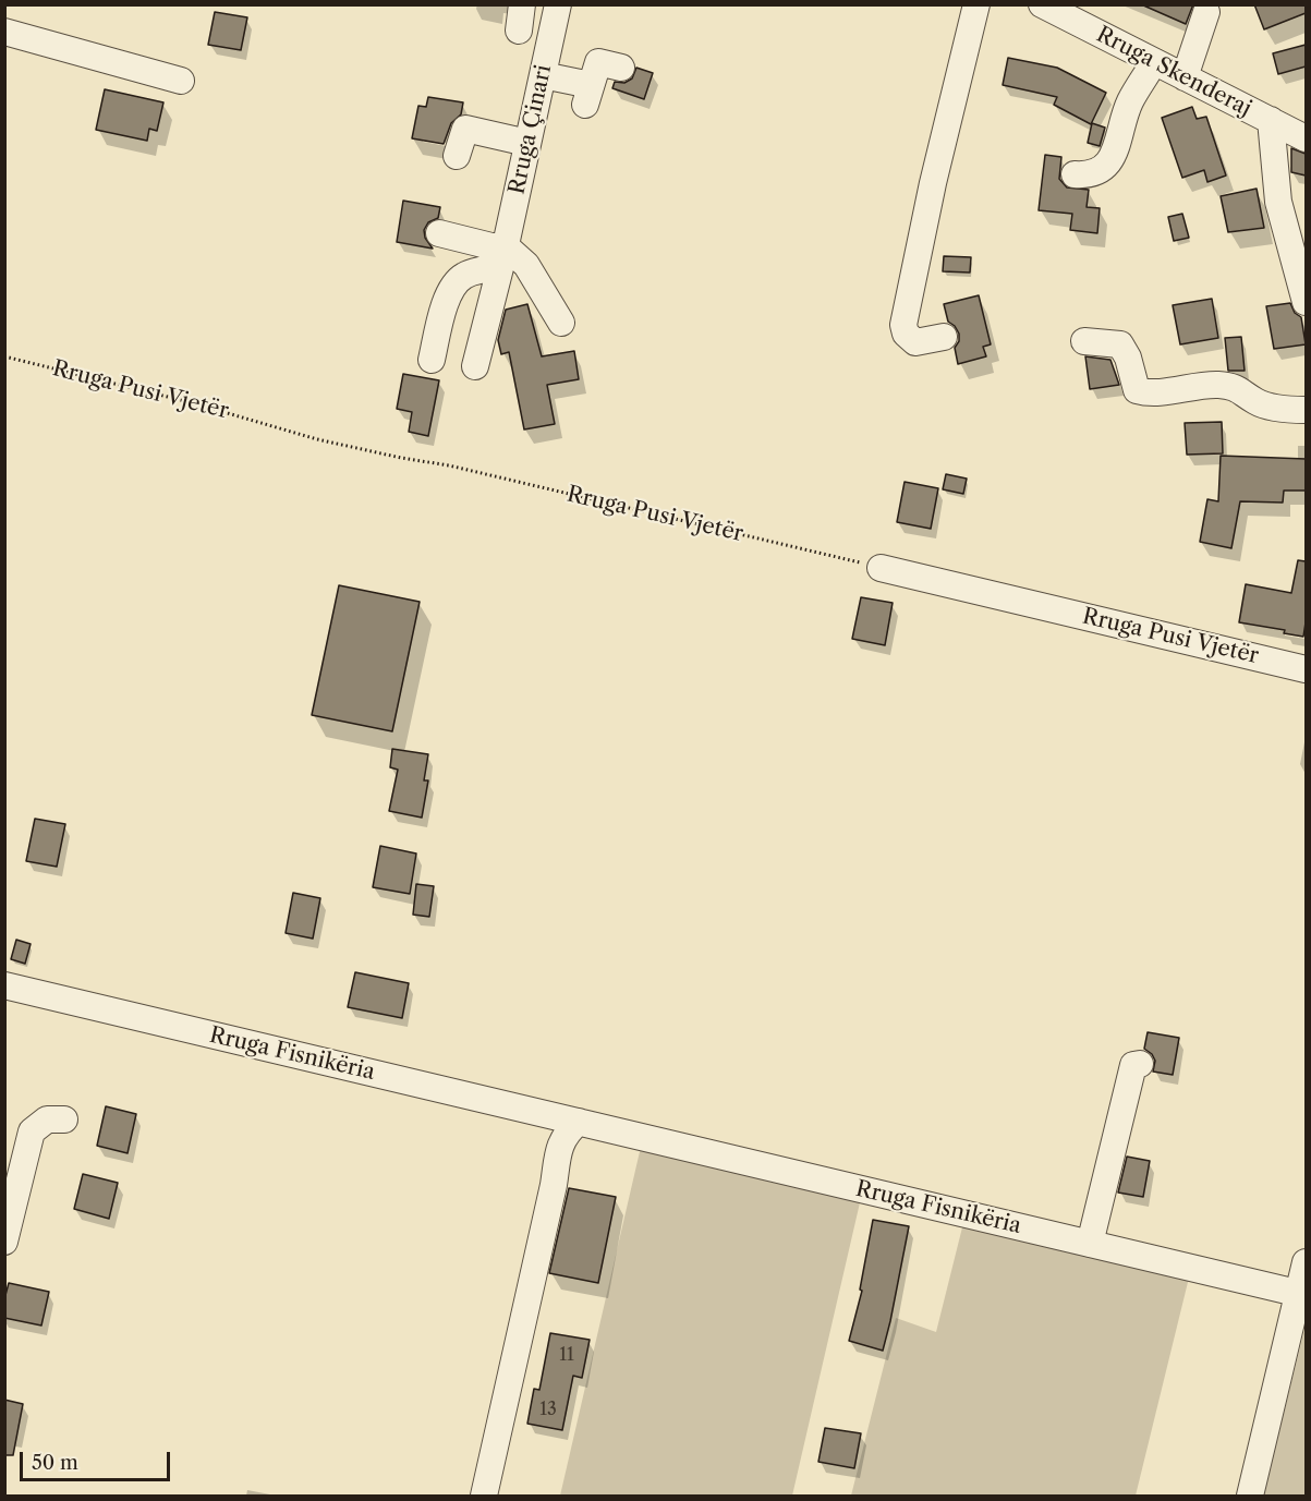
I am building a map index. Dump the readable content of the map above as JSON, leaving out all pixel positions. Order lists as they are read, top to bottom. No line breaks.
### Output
{"streets":{"street":["Rruga Skenderaj","Rruga Çinari","Rruga Pusi Vjetër","Rruga Fisnikëria"]},"house_numbers":["11","13"],"scale_bar":"50 m"}
